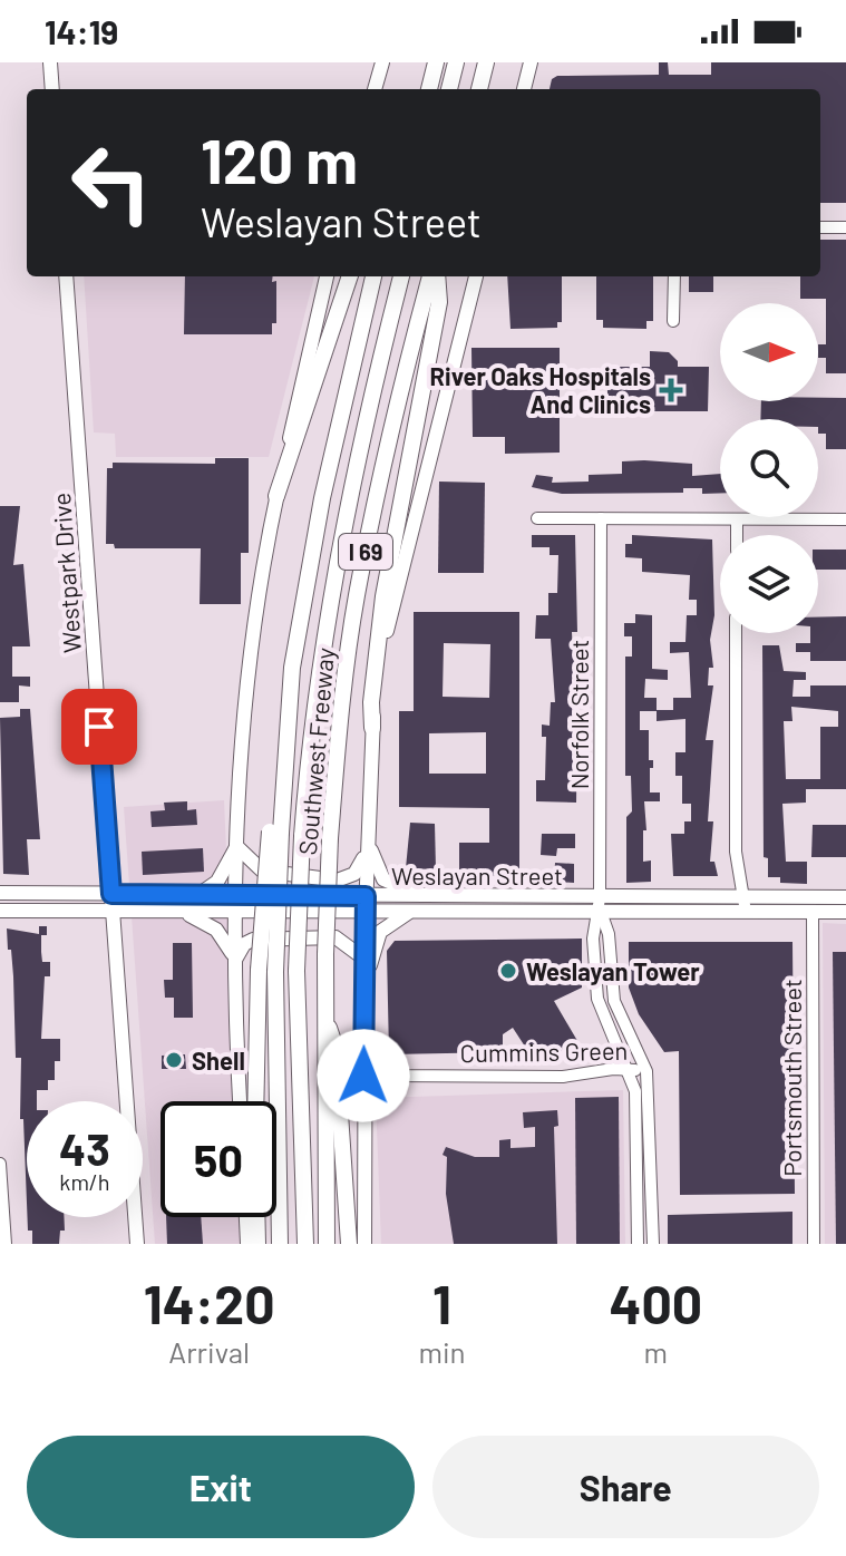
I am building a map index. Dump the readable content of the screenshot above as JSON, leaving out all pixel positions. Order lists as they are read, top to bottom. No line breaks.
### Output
{"streets":{"highway":["I 69","Southwest Freeway"],"main road":["Westpark Drive","Weslayan Street"],"street":["Norfolk Street","Cummins Green","Portsmouth Street"]},"crossings":[["Westpark Drive","Weslayan Street"],["Norfolk Street","Weslayan Street"],["Norfolk Street","Cummins Green"],["Weslayan Street","Portsmouth Street"]],"places":{"health":["River Oaks Hospitals And Clinics"],"other":["Weslayan Tower","Shell"]},"north":"right","page":{"status":"14:19","turn":["120 m","Weslayan Street"],"speed":"43 km/h","limit":"50","eta":["14:20","Arrival","1","min","400","m"],"buttons":["Exit","Share"]}}
